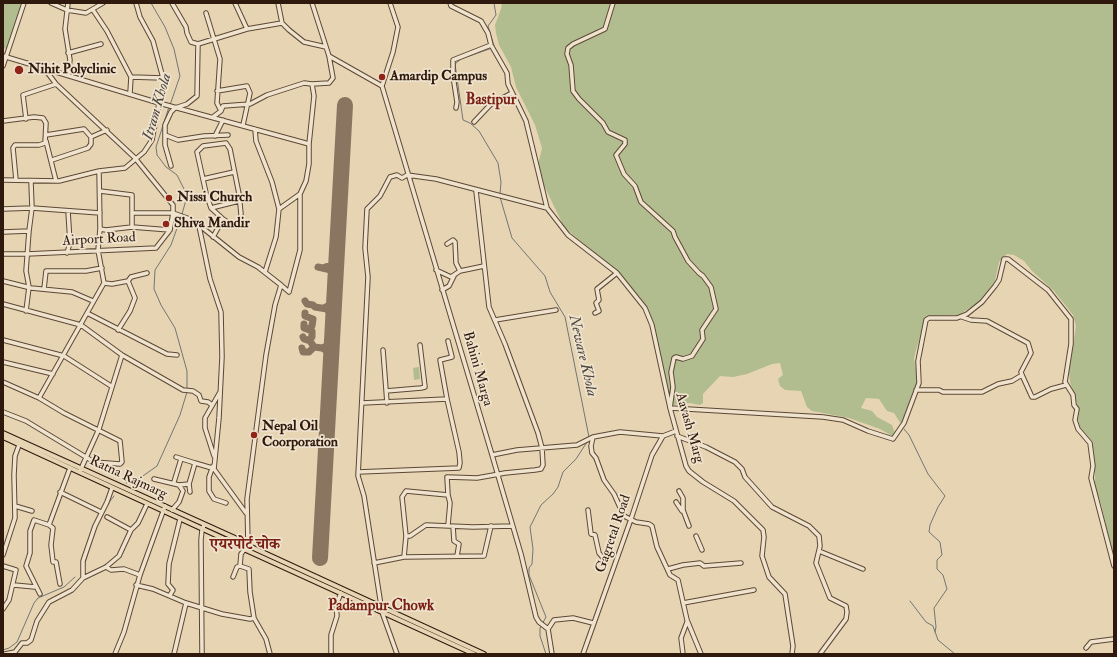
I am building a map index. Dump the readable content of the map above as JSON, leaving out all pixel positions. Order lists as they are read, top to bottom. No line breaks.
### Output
{"streets":{"main road":["Ratna Rajmarg"],"street":["Airport Road","Bahini Marga","Aavash Marg","Gagretal Road"]},"districts":["Bastipur","एयरपोर्ट चोक","Padampur Chowk"],"water":["Itram Khola","Neware Khola"],"places":["Nihit Polyclinic","Amardip Campus","Nissi Church","Shiva Mandir","Nepal Oil Coorporation"]}
